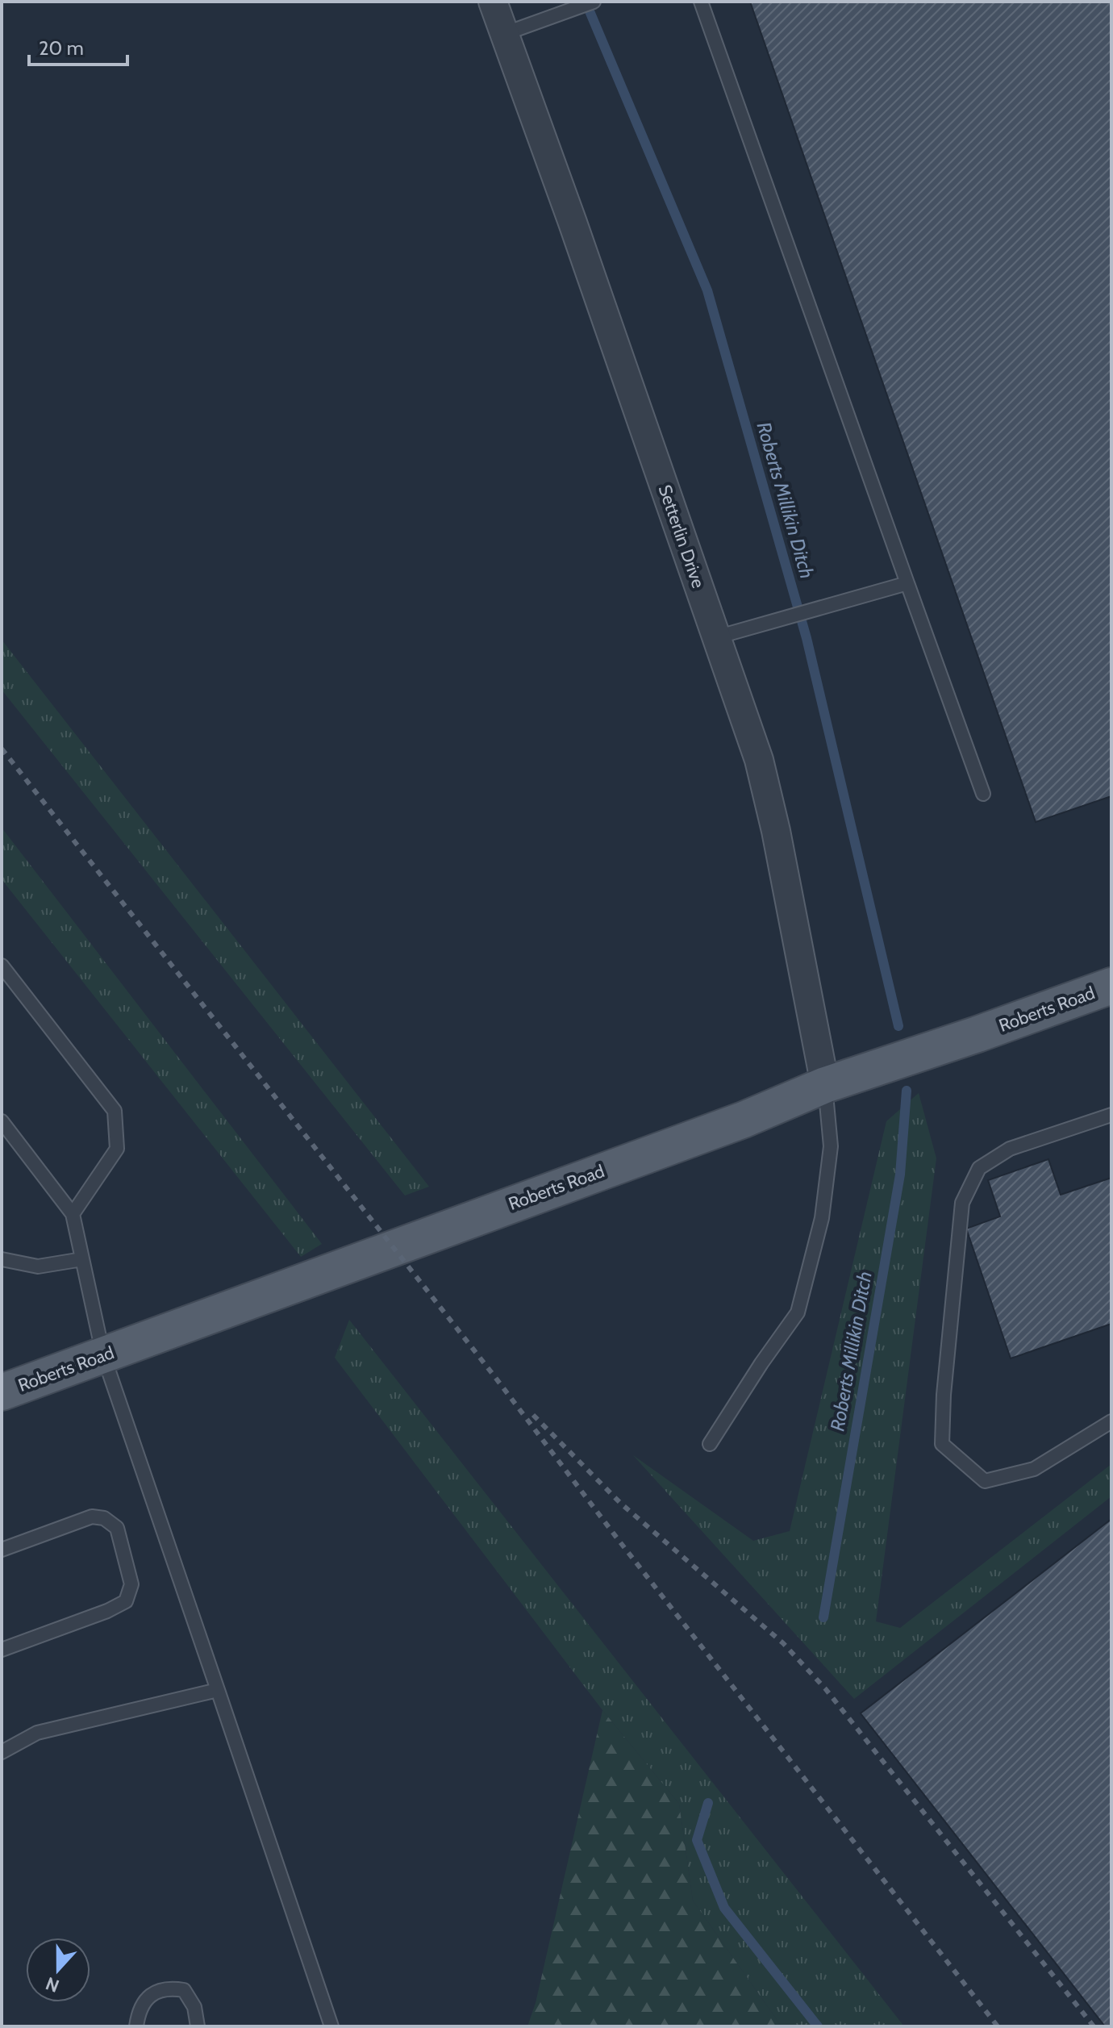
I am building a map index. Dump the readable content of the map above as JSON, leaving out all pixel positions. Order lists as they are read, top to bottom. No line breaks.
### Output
{"streets":{"main road":["Roberts Road"],"street":["Setterlin Drive"]},"crossings":[["Setterlin Drive","Roberts Road"]],"water":["Roberts Millikin Ditch"],"scale_bar":"20 m","north":"bottom"}
